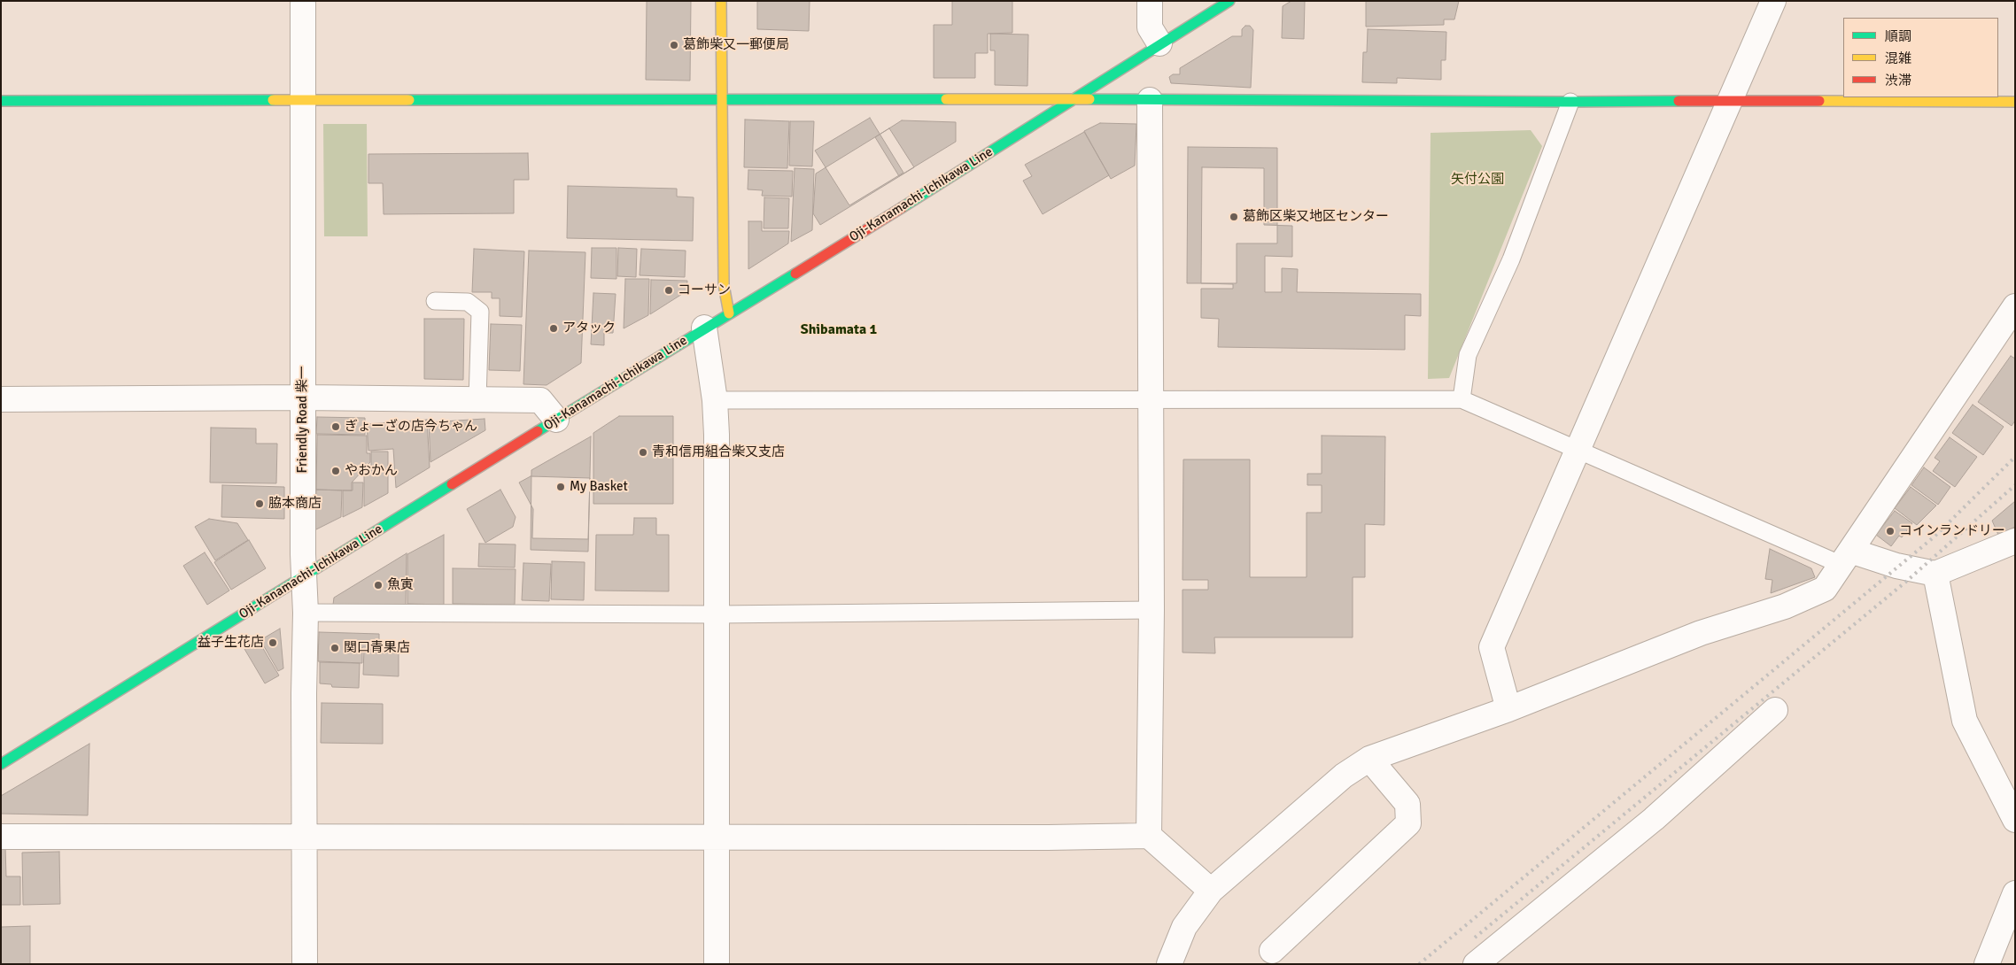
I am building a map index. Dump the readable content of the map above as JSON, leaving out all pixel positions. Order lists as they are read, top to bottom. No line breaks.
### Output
{"streets":{"street":["Oji-Kanamachi-Ichikawa Line","Friendly Road 柴一"]},"crossings":[["Oji-Kanamachi-Ichikawa Line","Friendly Road 柴一"]],"districts":["Shibamata 1"],"parks":["矢付公園"],"places":["葛飾柴又一郵便局","葛飾区柴又地区センター","コーサン","アタック","ぎょーざの店今ちゃん","青和信用組合柴又支店","やおかん","My Basket","脇本商店","コインランドリー","魚寅","益子生花店","関口青果店"],"legend":["順調","混雑","渋滞"]}
